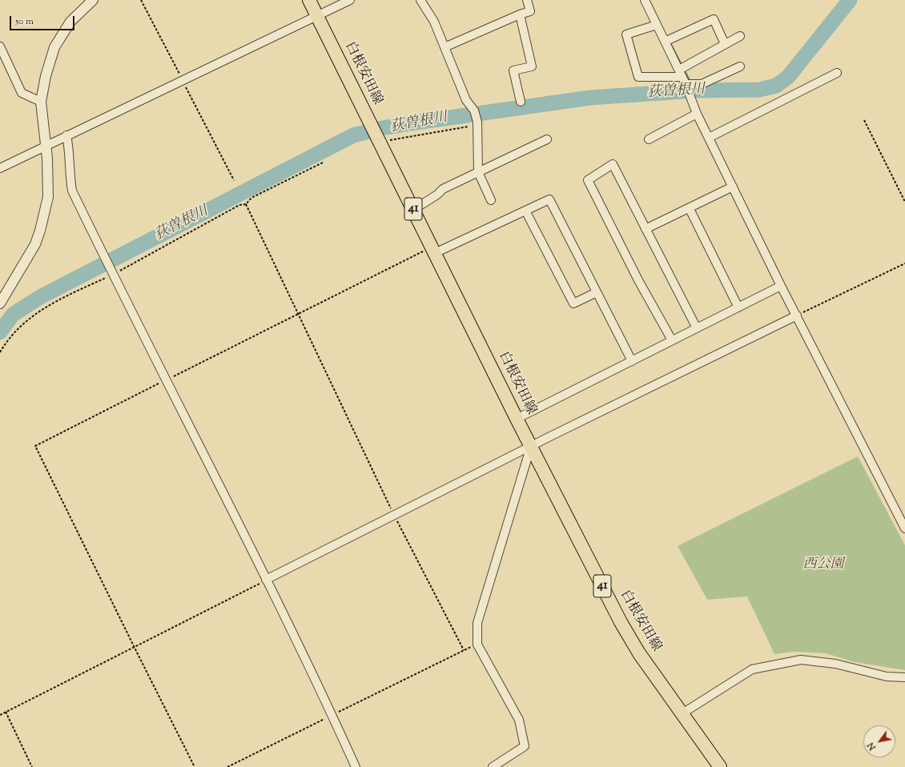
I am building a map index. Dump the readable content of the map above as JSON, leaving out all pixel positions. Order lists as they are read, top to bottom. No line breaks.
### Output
{"streets":{"main road":["白根安田線","41"]},"water":["荻曽根川"],"parks":["西公園"],"scale_bar":"50 m","north":"bottom left"}
